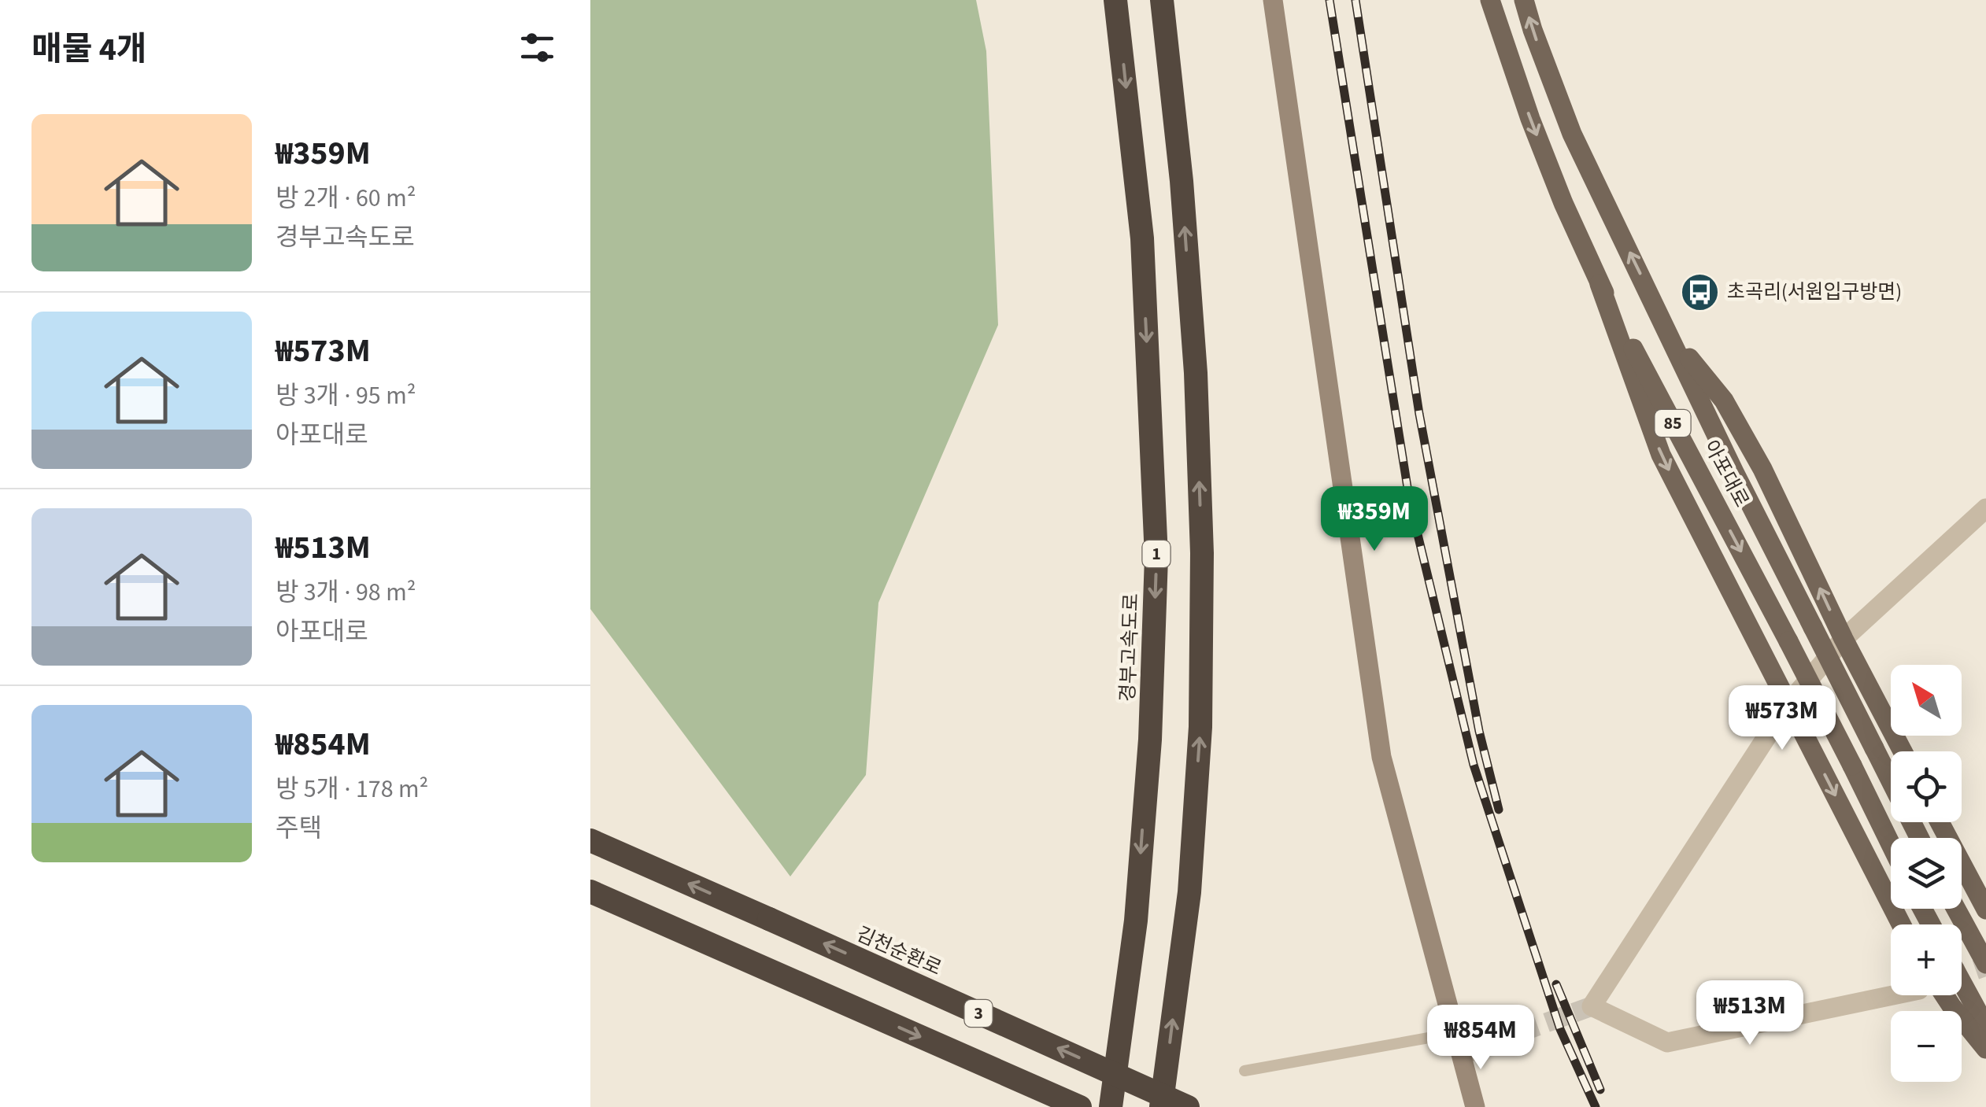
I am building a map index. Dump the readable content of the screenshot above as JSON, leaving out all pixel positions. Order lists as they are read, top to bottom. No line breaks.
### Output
{"streets":{"highway":["1","경부고속도로","김천순환로","3"],"main road":["85","아포대로"]},"places":{"bus stop":["초곡리(서원입구방면)"]},"north":"top left","page":{"heading":"매물 4개","list":[{"name":"₩359M","note":"방 2개 · 60 m² · 경부고속도로"},{"name":"₩573M","note":"방 3개 · 95 m² · 아포대로"},{"name":"₩513M","note":"방 3개 · 98 m² · 아포대로"},{"name":"₩854M","note":"방 5개 · 178 m² · 주택"}],"price":["₩359M","₩573M","₩513M","₩854M"],"map_buttons":["+","−"]}}
